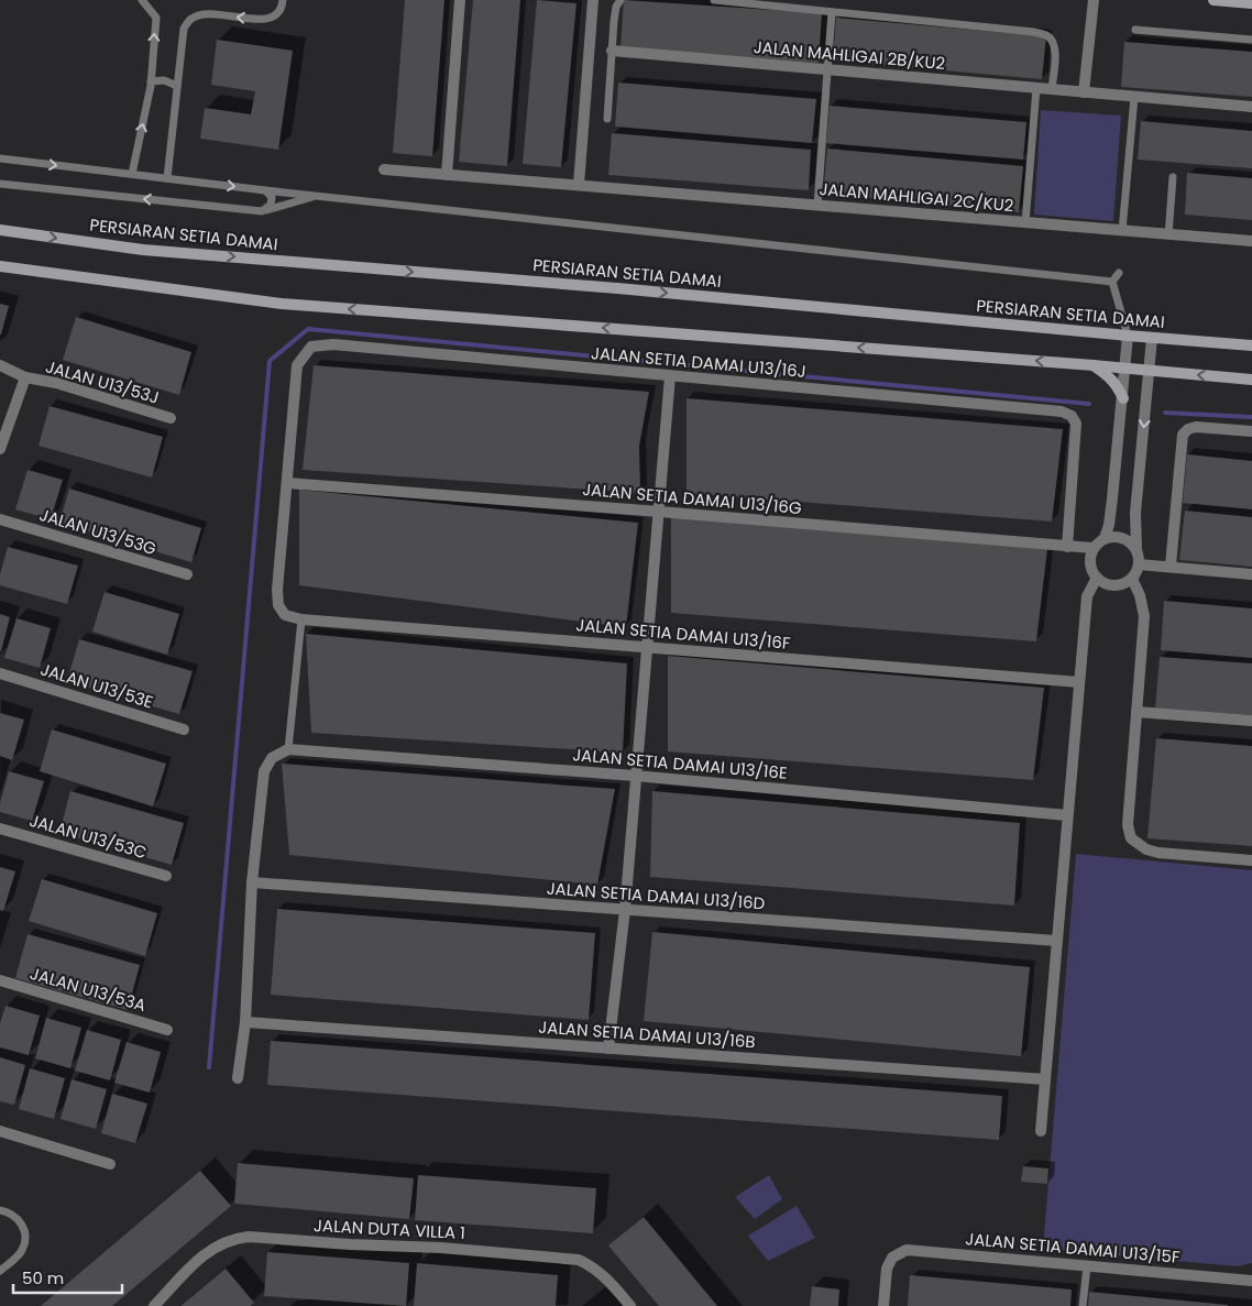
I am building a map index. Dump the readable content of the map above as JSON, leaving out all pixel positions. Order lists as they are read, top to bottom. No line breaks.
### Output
{"streets":{"street":["JALAN MAHLIGAI 2B/KU2","JALAN MAHLIGAI 2C/KU2","PERSIARAN SETIA DAMAI","JALAN SETIA DAMAI U13/16J","JALAN U13/53J","JALAN SETIA DAMAI U13/16G","JALAN U13/53G","JALAN SETIA DAMAI U13/16F","JALAN U13/53E","JALAN SETIA DAMAI U13/16E","JALAN U13/53C","JALAN SETIA DAMAI U13/16D","JALAN U13/53A","JALAN SETIA DAMAI U13/16B","JALAN DUTA VILLA 1","JALAN SETIA DAMAI U13/15F"]},"crossings":[["JALAN SETIA DAMAI U13/16J","JALAN SETIA DAMAI U13/16G"],["JALAN SETIA DAMAI U13/16J","JALAN SETIA DAMAI U13/16F"],["JALAN SETIA DAMAI U13/16G","JALAN SETIA DAMAI U13/16F"]],"scale_bar":"50 m"}
